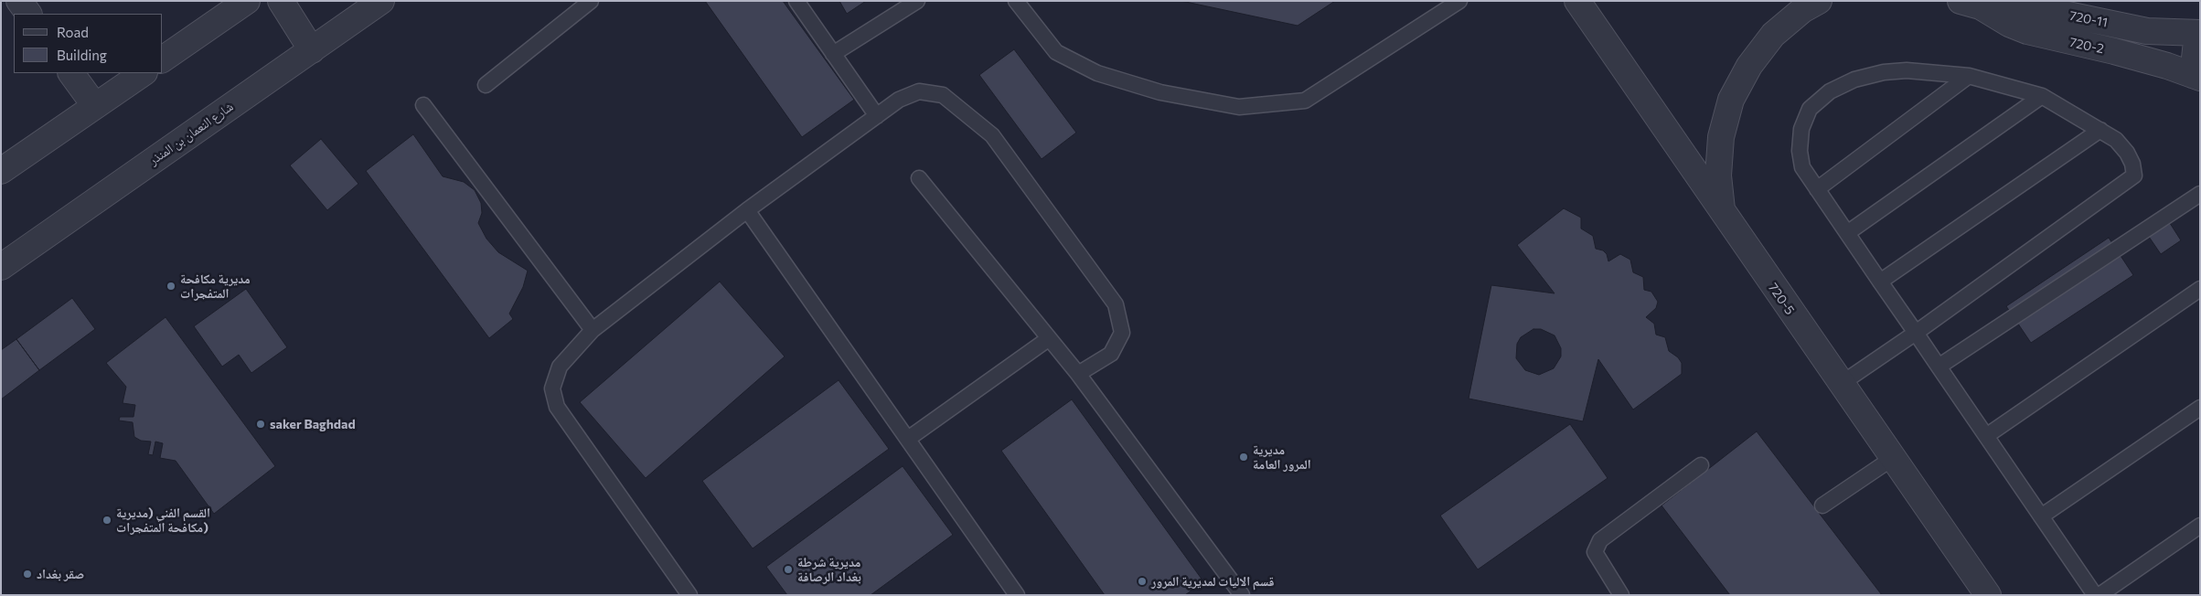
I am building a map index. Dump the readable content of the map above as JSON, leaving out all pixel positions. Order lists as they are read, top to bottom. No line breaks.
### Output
{"streets":{"street":["720-11","720-2","شارع النعمان بن المنذر","720-5"]},"crossings":[["720-11","720-2"]],"places":["مديرية مكافحة المتفجرات","saker Baghdad","مديرية المرور العامة","القسم الفني (مديرية مكافحة المتفجرات)","مديرية شرطة بغداد الرصافة","صقر بغداد","قسم الاليات لمديرية المرور"],"legend":["Road","Building"]}
